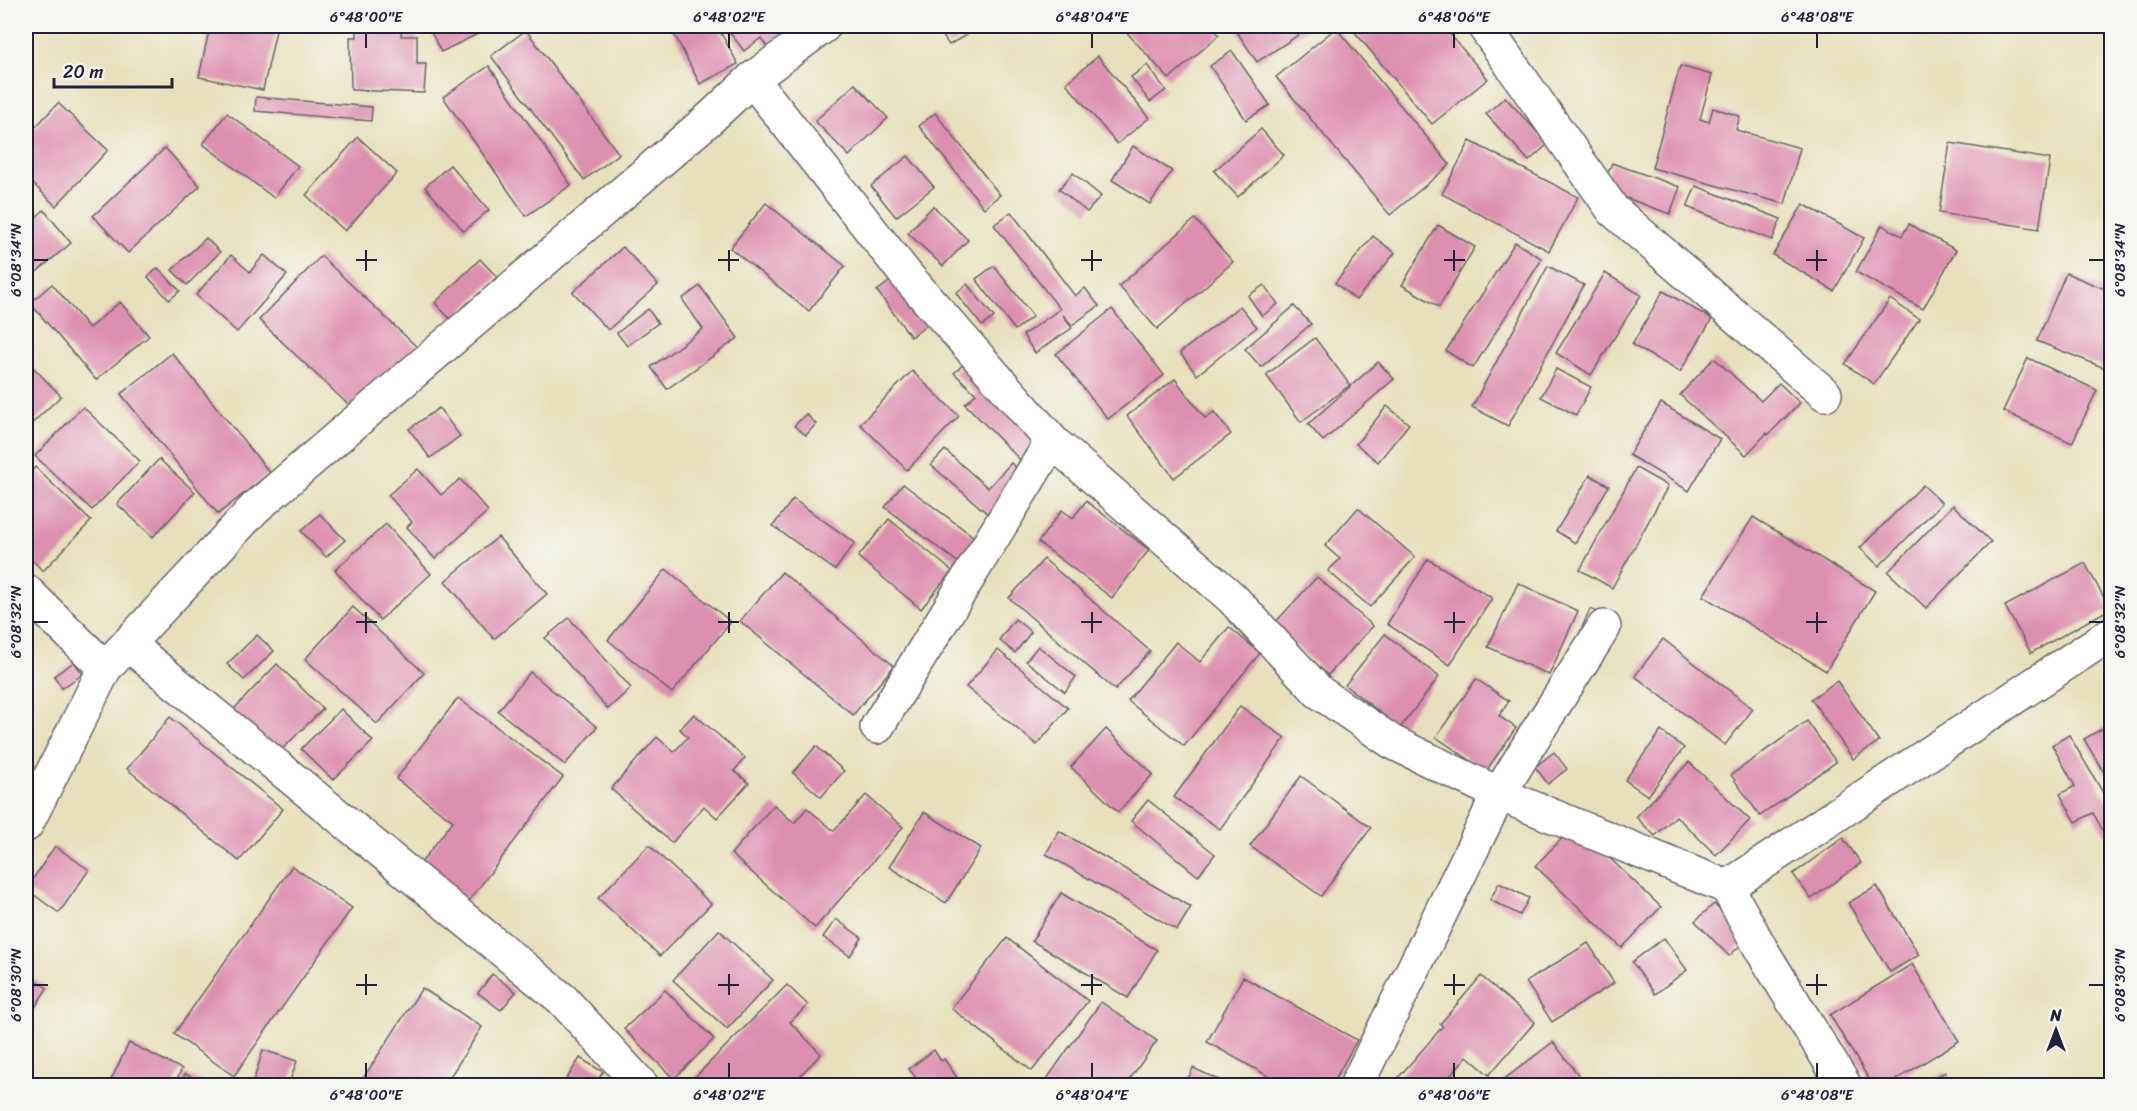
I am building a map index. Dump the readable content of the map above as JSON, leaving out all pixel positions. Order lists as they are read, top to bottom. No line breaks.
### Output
{"scale_bar":"20 m","north":"top","coordinates":["6°48'00\"E","6°48'02\"E","6°48'04\"E","6°48'06\"E","6°48'08\"E","6°08'34\"N","6°08'32\"N","6°08'30\"N"]}
